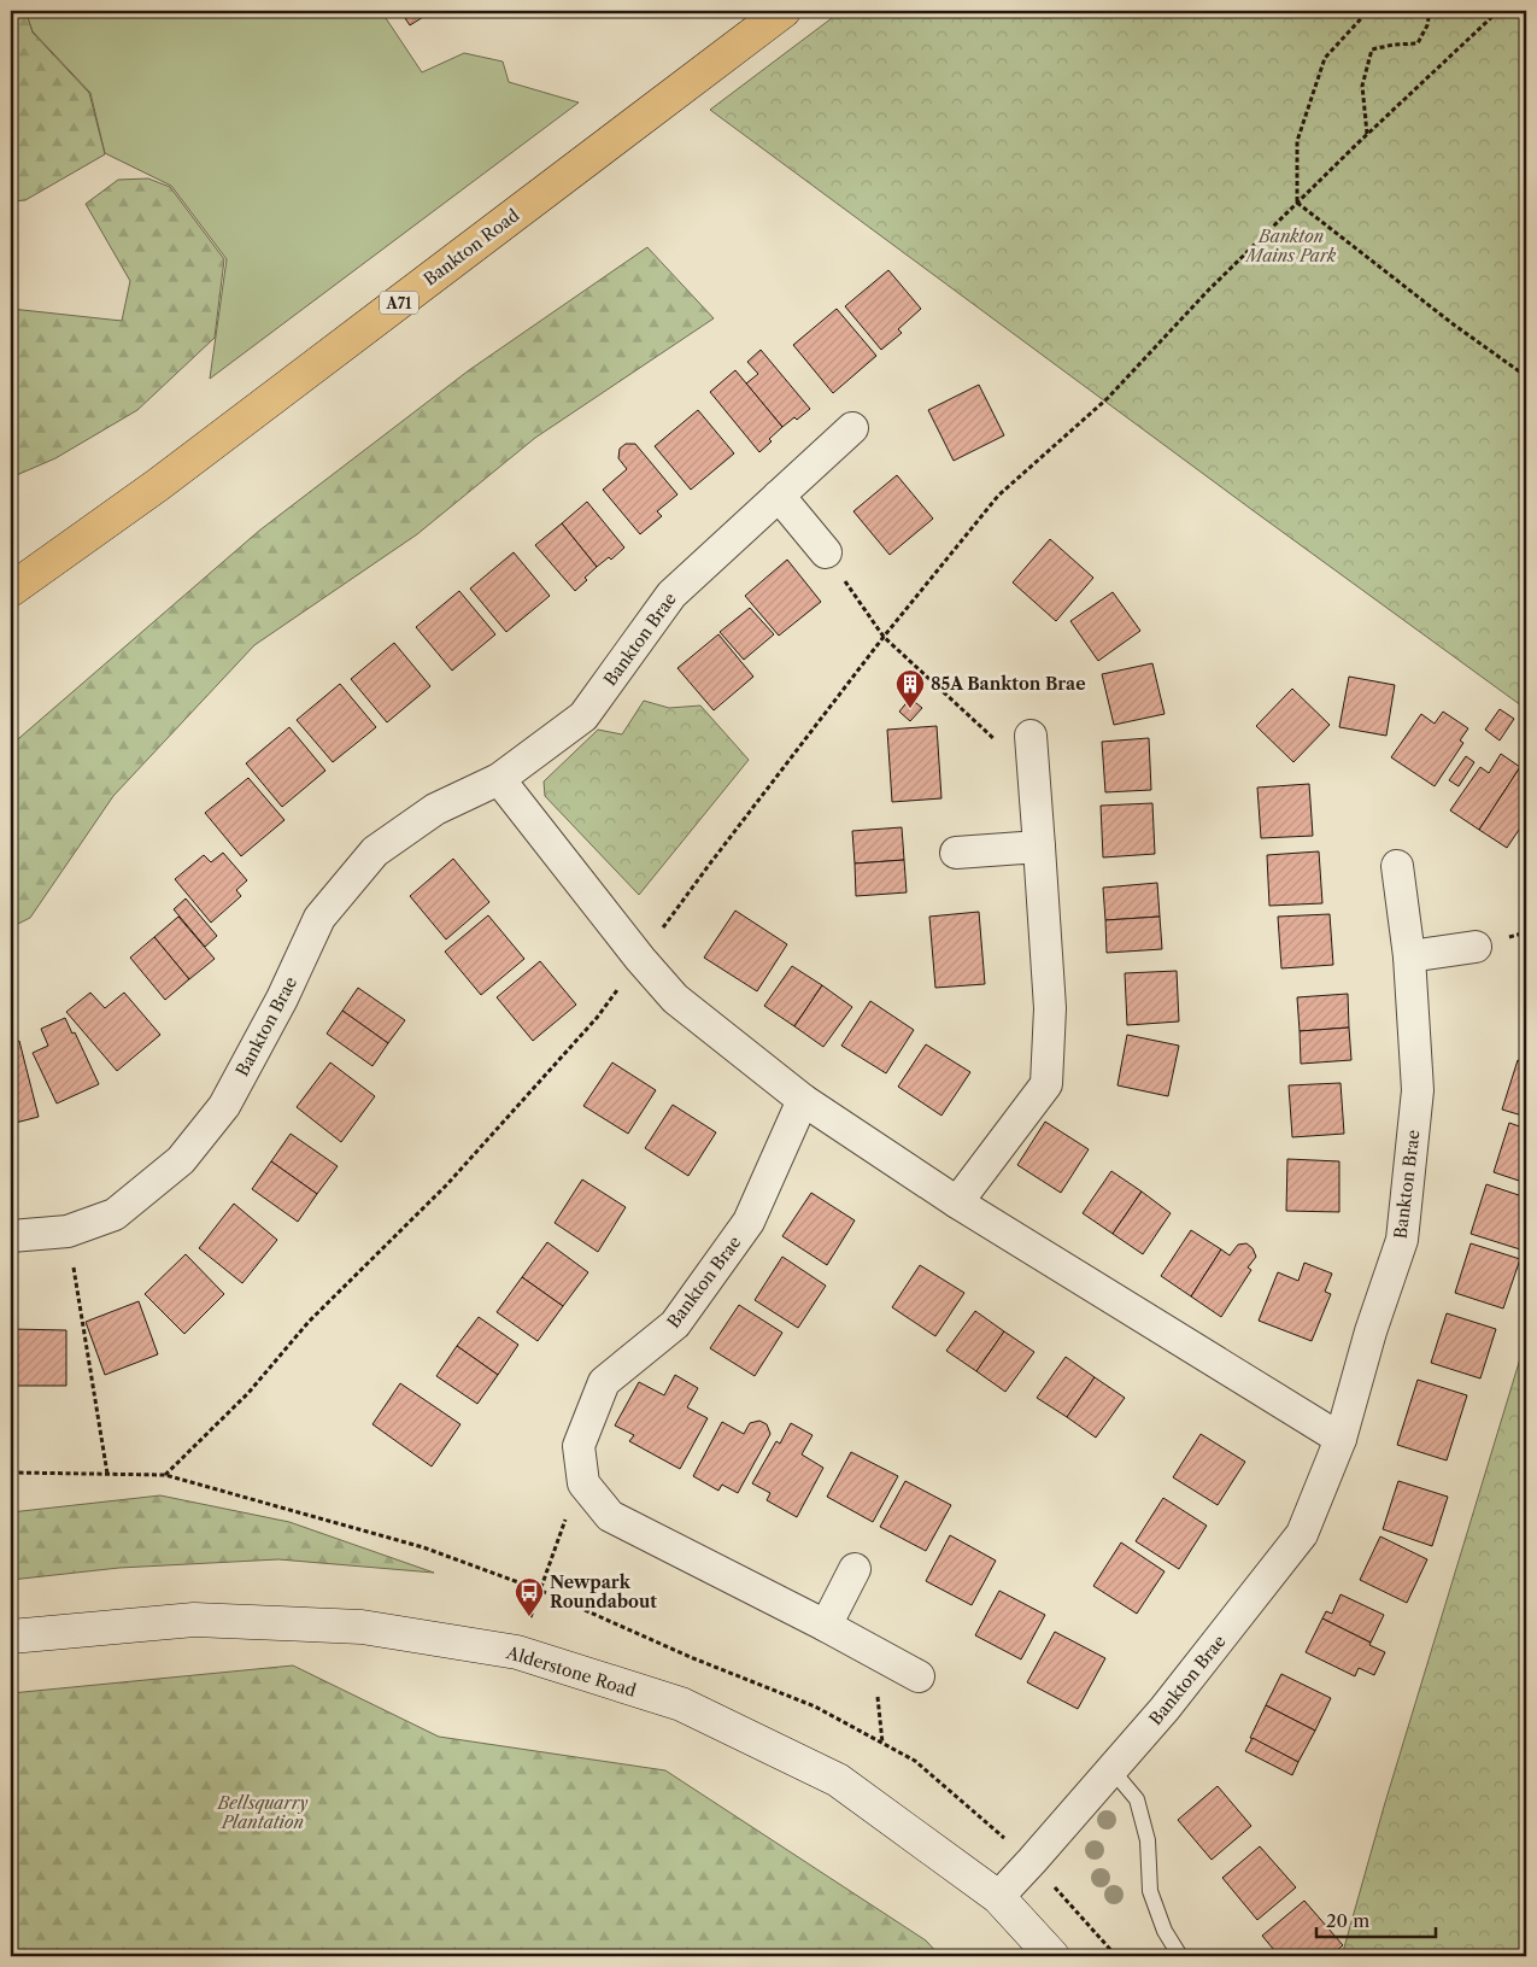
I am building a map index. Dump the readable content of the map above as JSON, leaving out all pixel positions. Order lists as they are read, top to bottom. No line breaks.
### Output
{"streets":{"main road":["Bankton Road","A71"],"street":["Bankton Brae","Alderstone Road"]},"crossings":[["Bankton Brae","Alderstone Road"]],"parks":["Bankton Mains Park","Bellsquarry Plantation"],"places":{"building":["85A Bankton Brae"],"bus stop":["Newpark Roundabout"]},"scale_bar":"20 m"}
